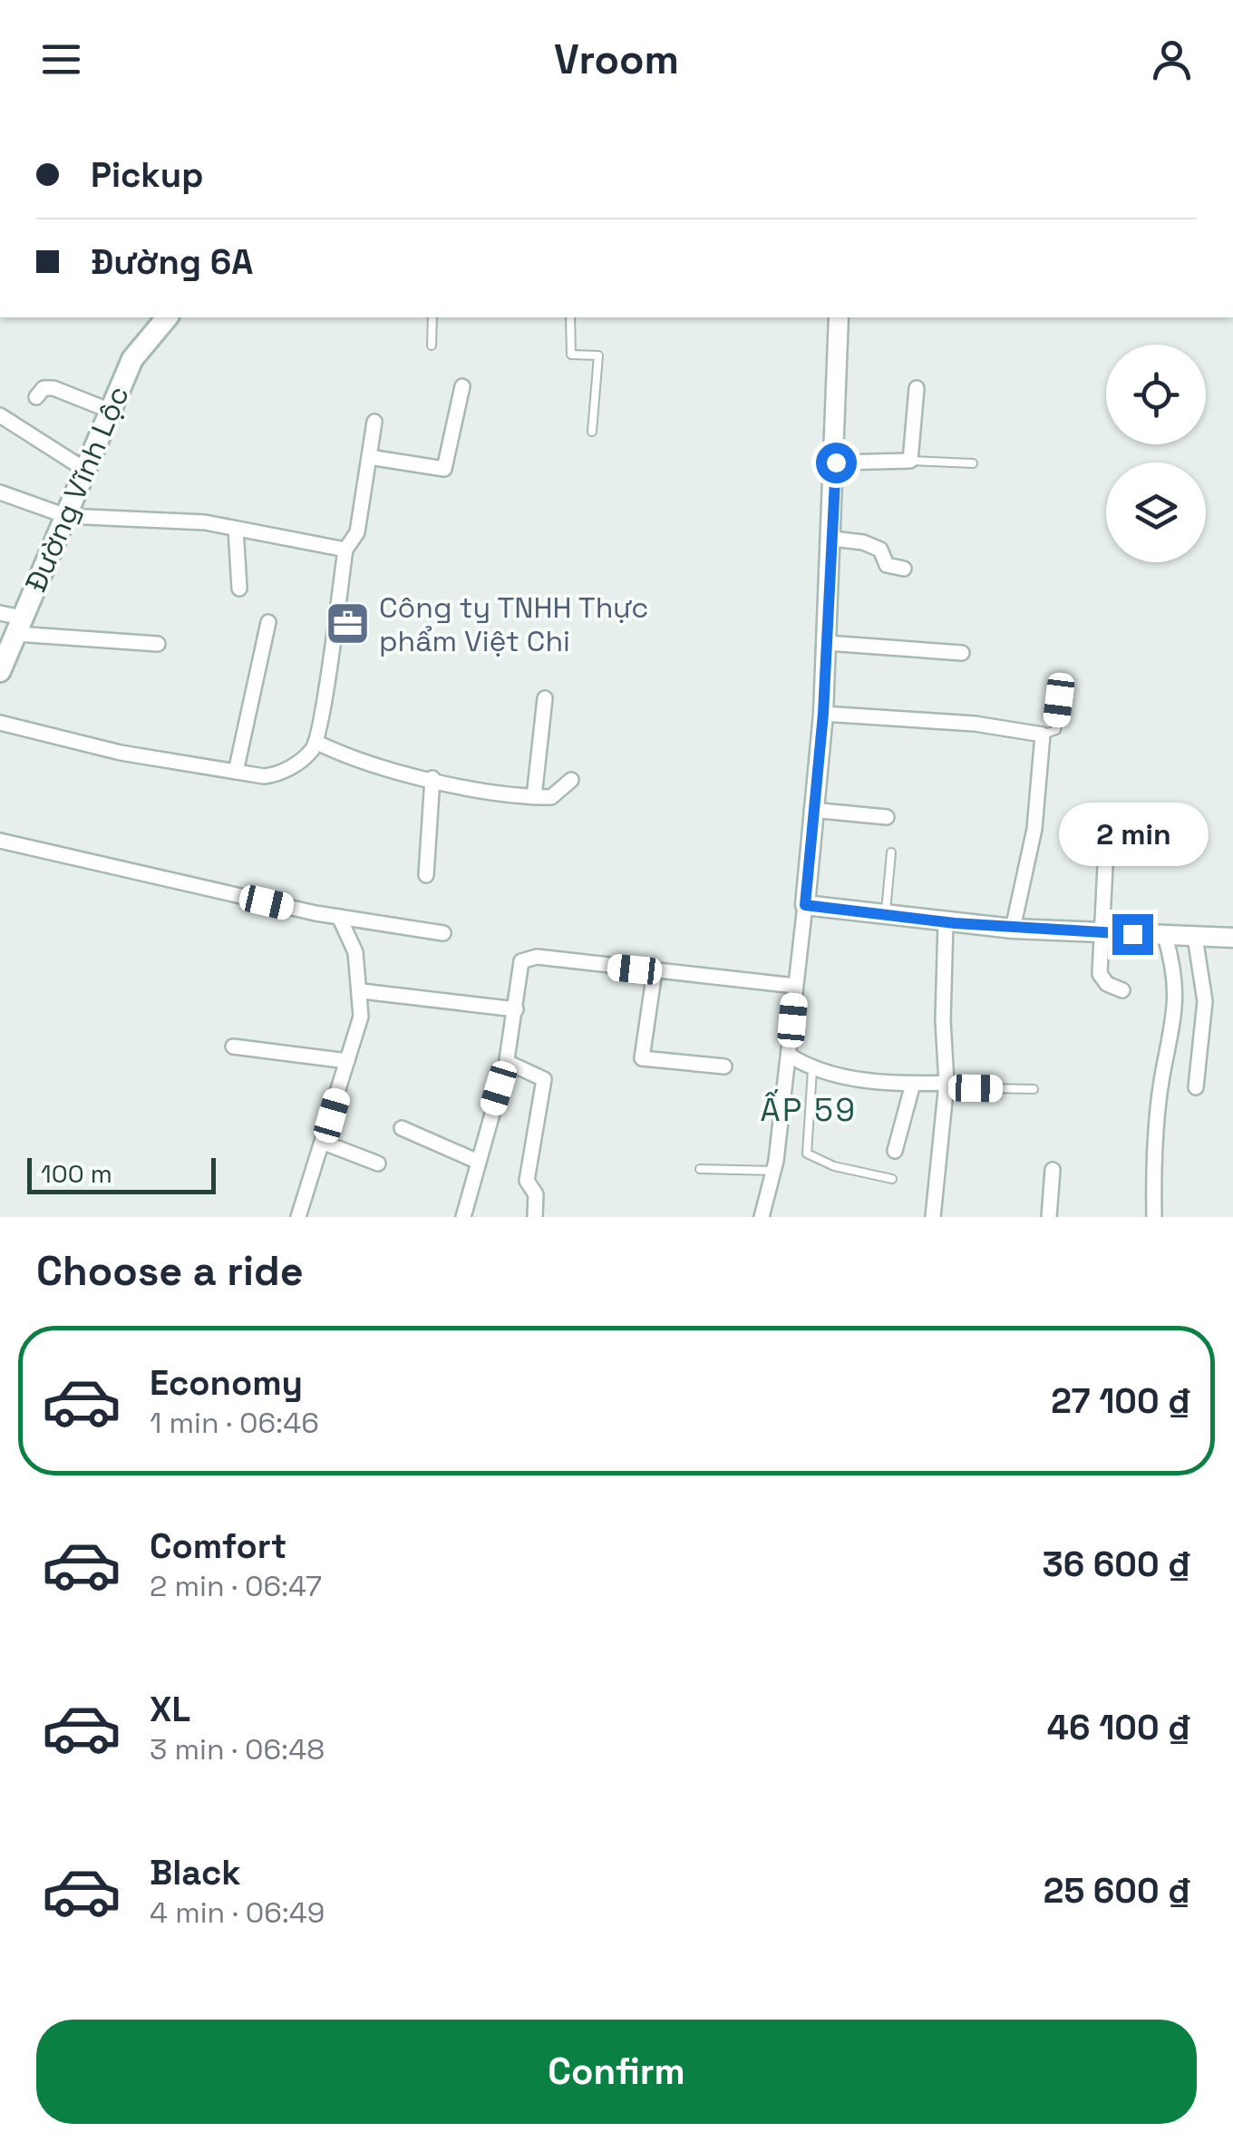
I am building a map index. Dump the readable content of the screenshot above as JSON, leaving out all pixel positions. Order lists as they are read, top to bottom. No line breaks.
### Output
{"streets":{"main road":["Đường Vĩnh Lộc"]},"districts":["ẤP 59"],"places":{"office":["Công ty TNHH Thực phẩm Việt Chi"]},"scale_bar":"100 m","page":{"header":"Vroom","banner":["Pickup","Đường 6A"],"bubble":"2 min","scale":"100 m","heading":"Choose a ride","list":[{"name":"Economy","note":"1 min · 06:46","value":"27 100 ₫"},{"name":"Comfort","note":"2 min · 06:47","value":"36 600 ₫"},{"name":"XL","note":"3 min · 06:48","value":"46 100 ₫"},{"name":"Black","note":"4 min · 06:49","value":"25 600 ₫"}],"buttons":"Confirm"}}
